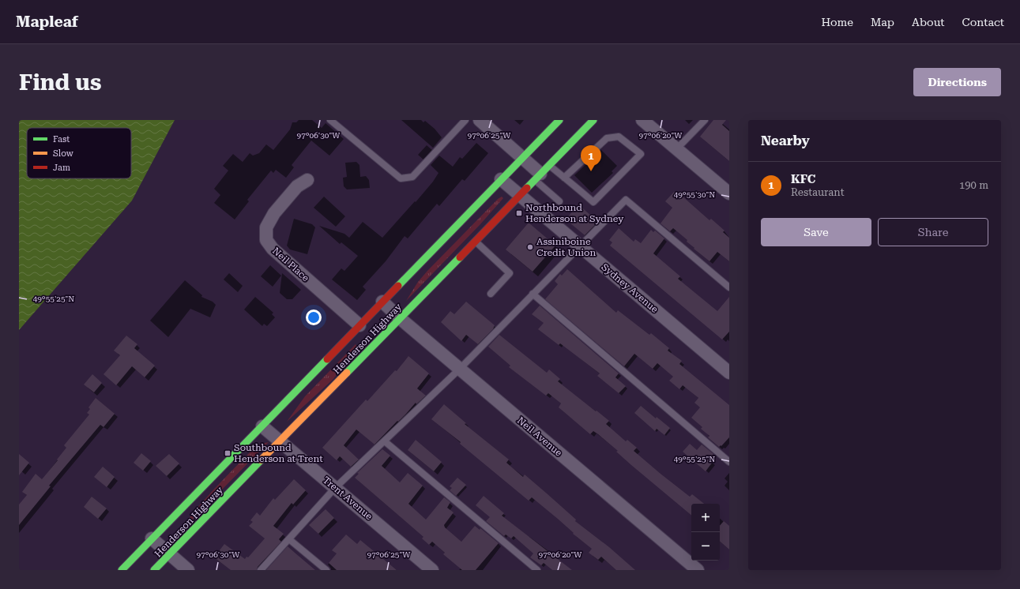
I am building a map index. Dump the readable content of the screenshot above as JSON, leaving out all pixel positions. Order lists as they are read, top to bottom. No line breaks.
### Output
{"streets":{"main road":["Henderson Highway"],"street":["Neil Place","Sydney Avenue","Neil Avenue","Trent Avenue"]},"crossings":[["Neil Place","Henderson Highway"],["Sydney Avenue","Henderson Highway"],["Henderson Highway","Neil Avenue"],["Henderson Highway","Trent Avenue"]],"places":{"transit":["Northbound Henderson at Sydney","Southbound Henderson at Trent"],"other":["Assiniboine Credit Union"]},"legend":["Fast","Slow","Jam"],"page":{"header":"Mapleaf","nav":["Home","Map","About","Contact"],"buttons":["Directions",["Save","Share"]],"title":"Find us","heading":"Nearby","pins":"1","list":[{"mark":"1","name":"KFC","note":"Restaurant","value":"190 m"}],"map_buttons":["+","−"]},"coordinates":["97°06'30\"W","97°06'25\"W","97°06'20\"W","49°55'30\"N","49°55'25\"N"]}
